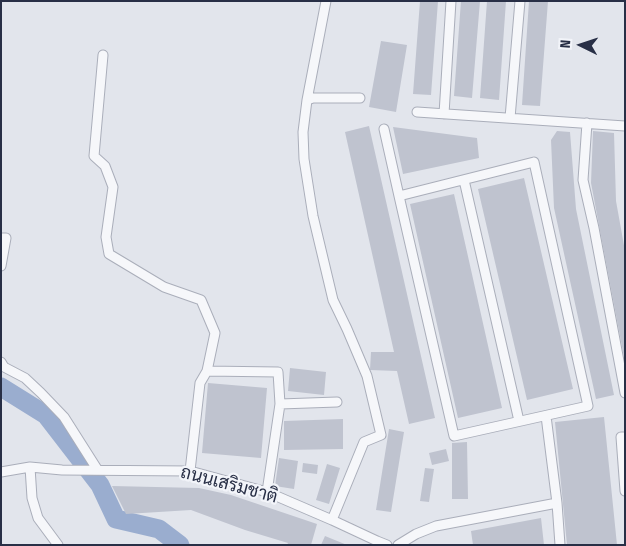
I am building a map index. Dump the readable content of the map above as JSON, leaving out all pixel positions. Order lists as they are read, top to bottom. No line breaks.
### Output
{"streets":{"street":["ถนนเสริมชาติ"]},"north":"left"}
